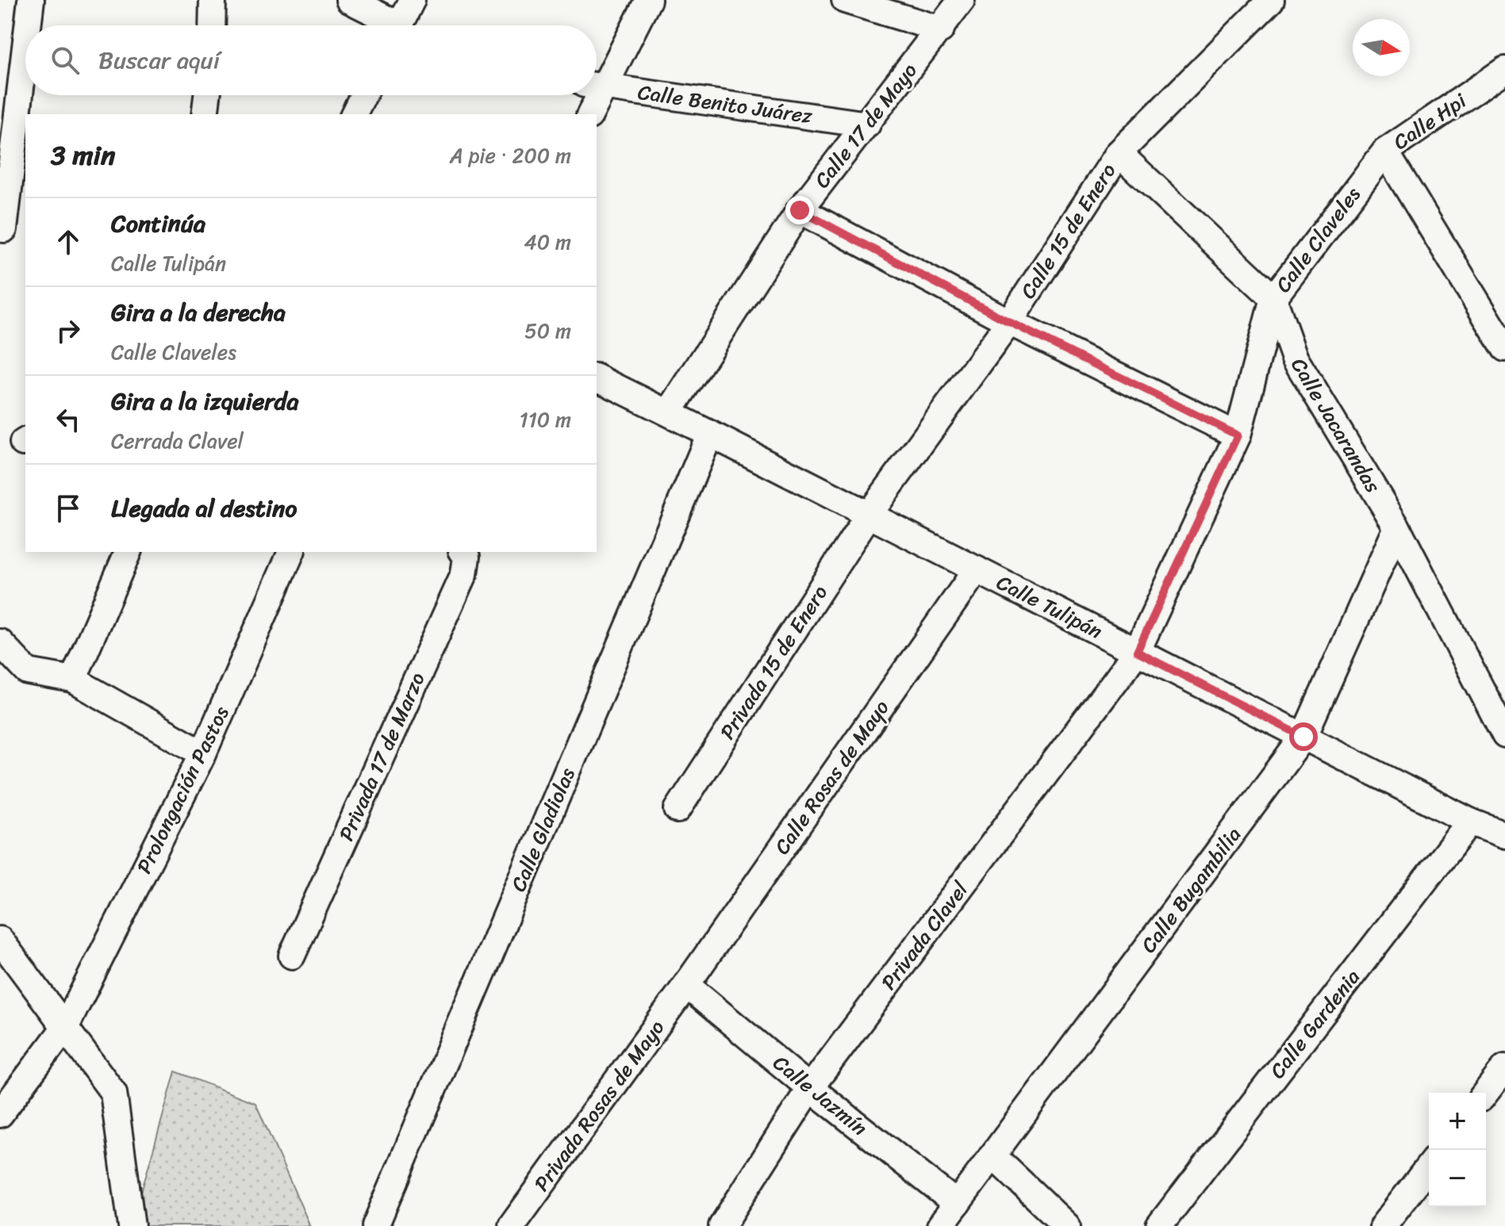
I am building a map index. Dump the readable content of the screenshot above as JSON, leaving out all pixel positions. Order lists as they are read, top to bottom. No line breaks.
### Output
{"streets":{"street":["Calle Benito Juárez","Calle Hpi","Calle 17 de Mayo","Calle 15 de Enero","Calle Claveles","Calle Jacarandas","Calle Tulipán","Privada 15 de Enero","Privada 17 de Marzo","Calle Rosas de Mayo","Prolongación Pastos","Calle Gladiolas","Calle Bugambilia","Privada Clavel","Calle Gardenia","Calle Jazmín","Privada Rosas de Mayo"]},"crossings":[["Calle Benito Juárez","Calle 17 de Mayo"],["Calle Hpi","Calle Claveles"],["Calle 17 de Mayo","Calle Tulipán"],["Calle 15 de Enero","Calle Jacarandas"],["Calle 15 de Enero","Calle Tulipán"],["Calle 15 de Enero","Privada 15 de Enero"],["Calle Claveles","Calle Jacarandas"],["Calle Claveles","Calle Tulipán"],["Calle Claveles","Privada Clavel"],["Calle Jacarandas","Calle Bugambilia"],["Calle Tulipán","Privada 15 de Enero"],["Calle Tulipán","Calle Rosas de Mayo"],["Calle Tulipán","Calle Gladiolas"],["Calle Tulipán","Calle Bugambilia"],["Calle Tulipán","Privada Clavel"],["Calle Tulipán","Calle Gardenia"],["Calle Rosas de Mayo","Calle Jazmín"],["Calle Rosas de Mayo","Privada Rosas de Mayo"],["Calle Bugambilia","Calle Jazmín"],["Privada Clavel","Calle Jazmín"],["Calle Jazmín","Privada Rosas de Mayo"]],"north":"right","page":{"search":"Buscar aquí","heading":["3 min","A pie · 200 m"],"list":[["Continúa","Calle Tulipán","40 m"],["Gira a la derecha","Calle Claveles","50 m"],["Gira a la izquierda","Cerrada Clavel","110 m"],"Llegada al destino"],"map_buttons":["+","−"]}}
